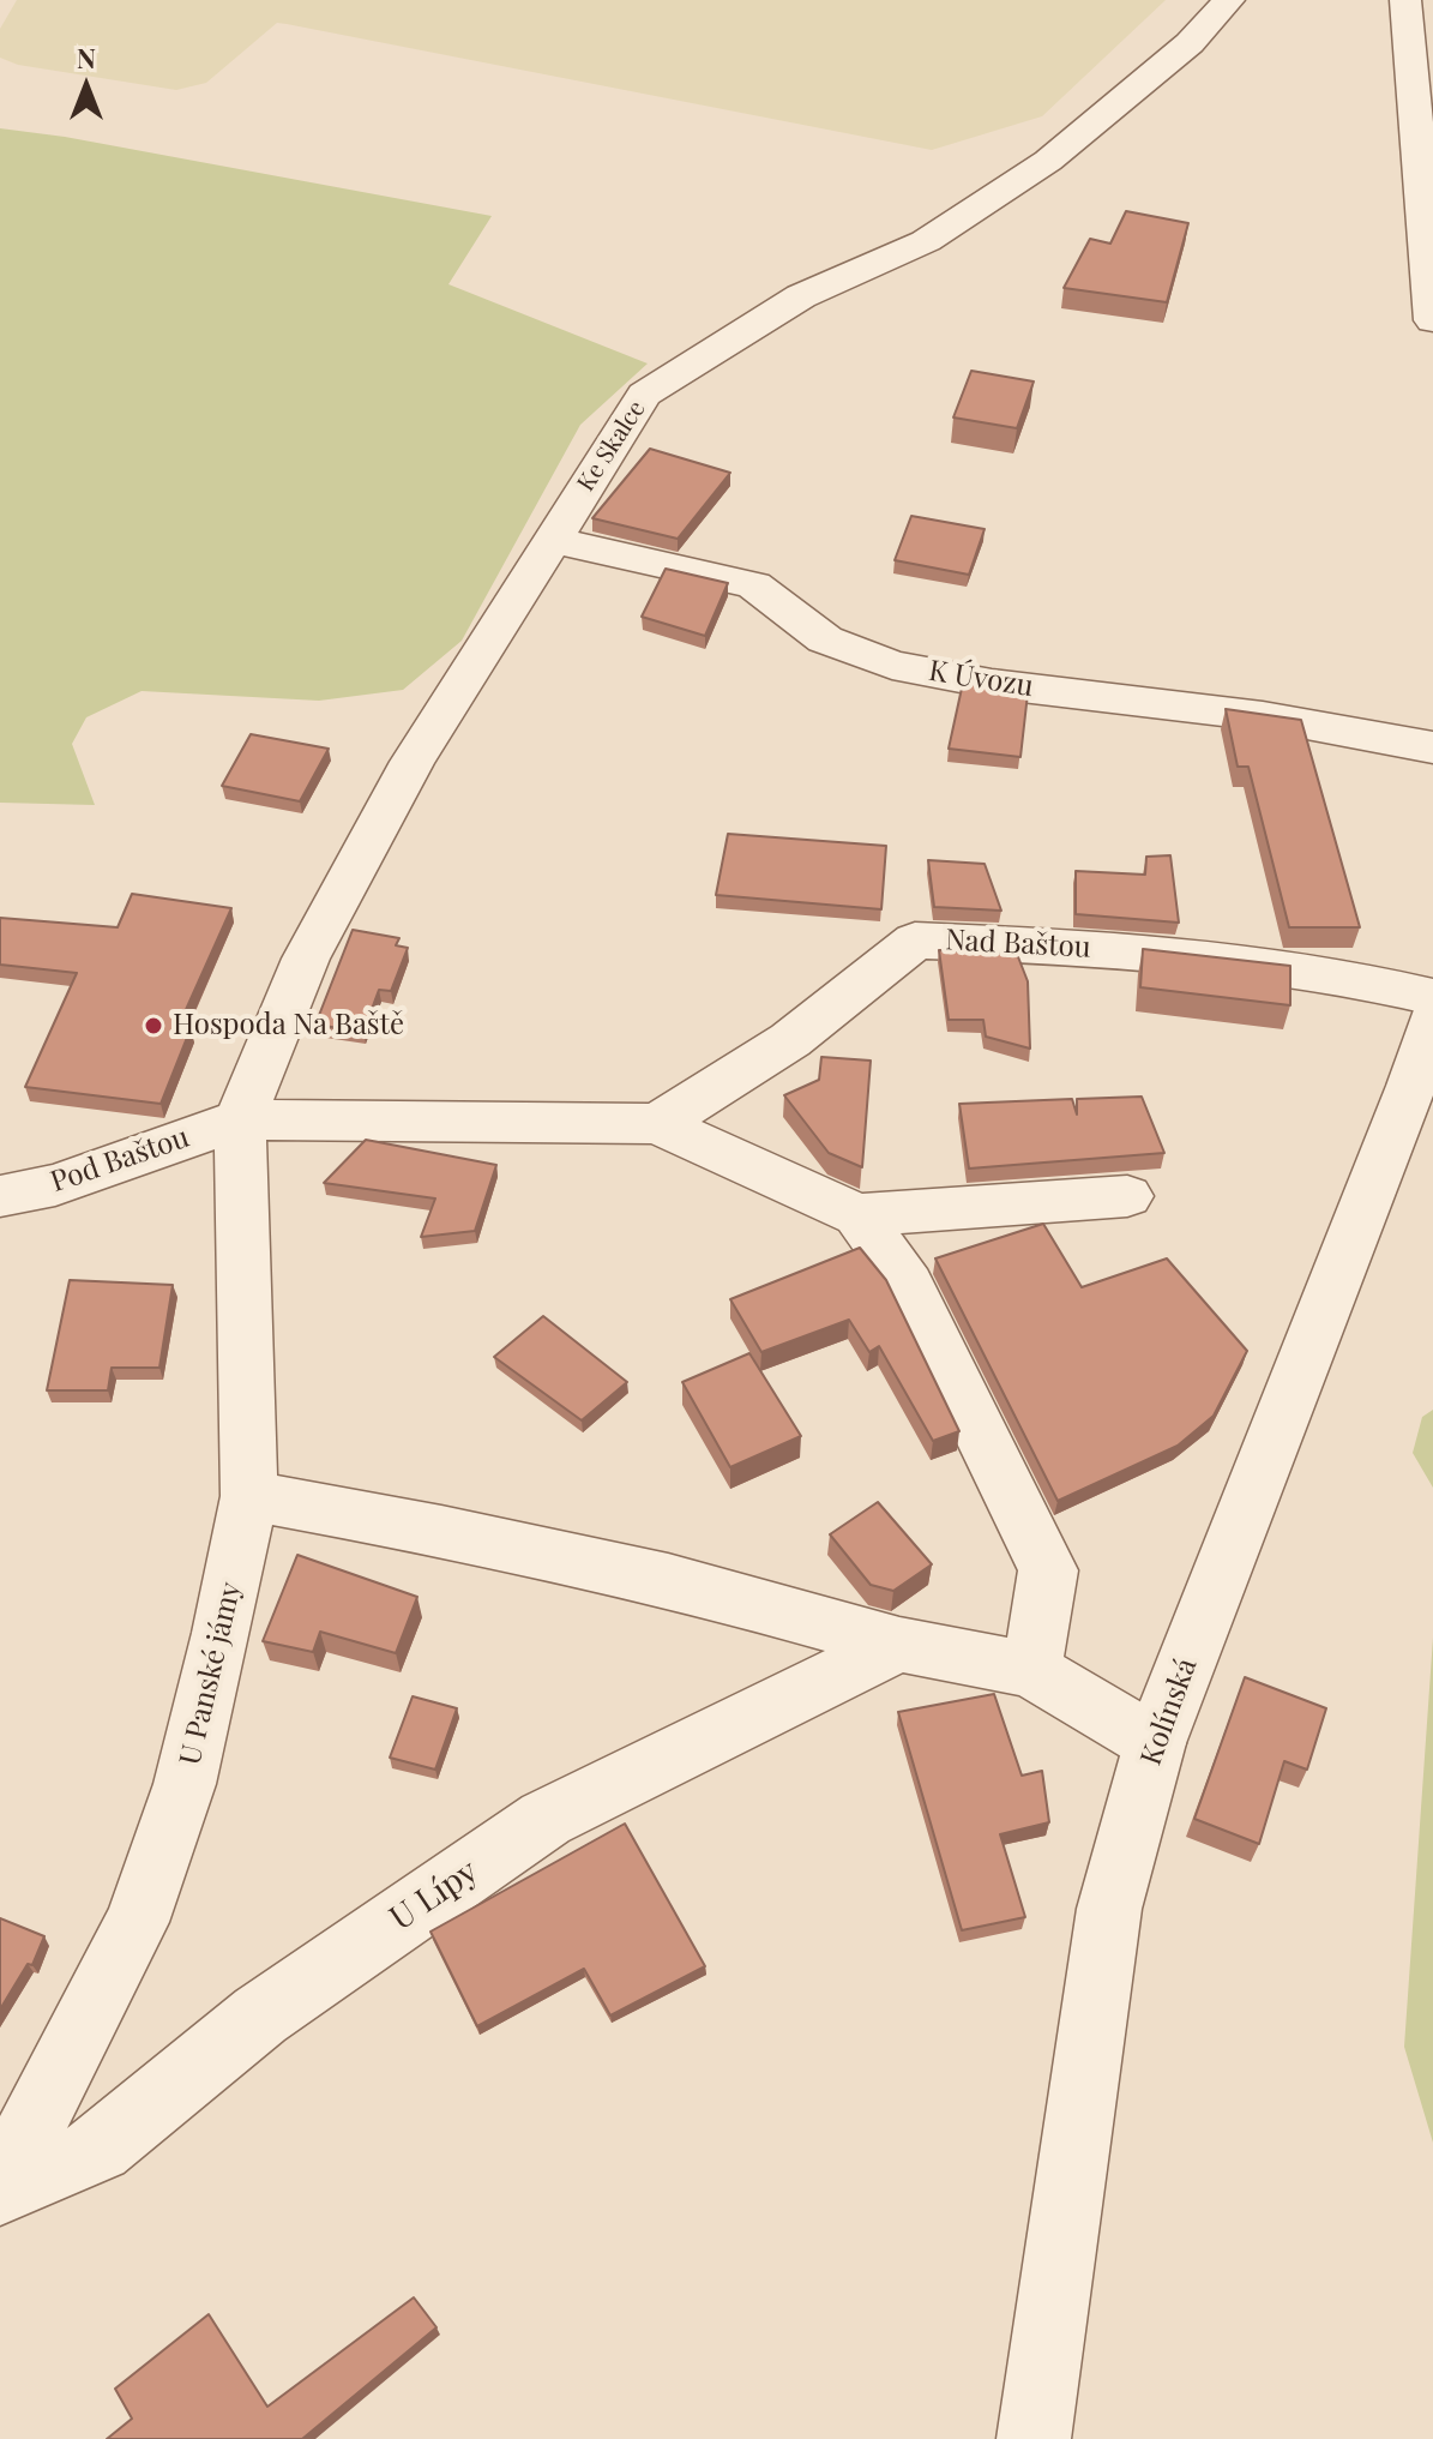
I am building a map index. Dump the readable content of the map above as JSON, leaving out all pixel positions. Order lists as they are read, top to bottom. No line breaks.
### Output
{"streets":{"street":["Ke Skalce","K Úvozu","Nad Baštou","Pod Baštou","U Panské jámy","Kolínská","U Lípy"]},"crossings":[["Ke Skalce","K Úvozu"],["Ke Skalce","Pod Baštou"],["Ke Skalce","U Panské jámy"],["Pod Baštou","U Panské jámy"],["U Panské jámy","U Lípy"]],"places":["Hospoda Na Baště"],"north":"top"}
